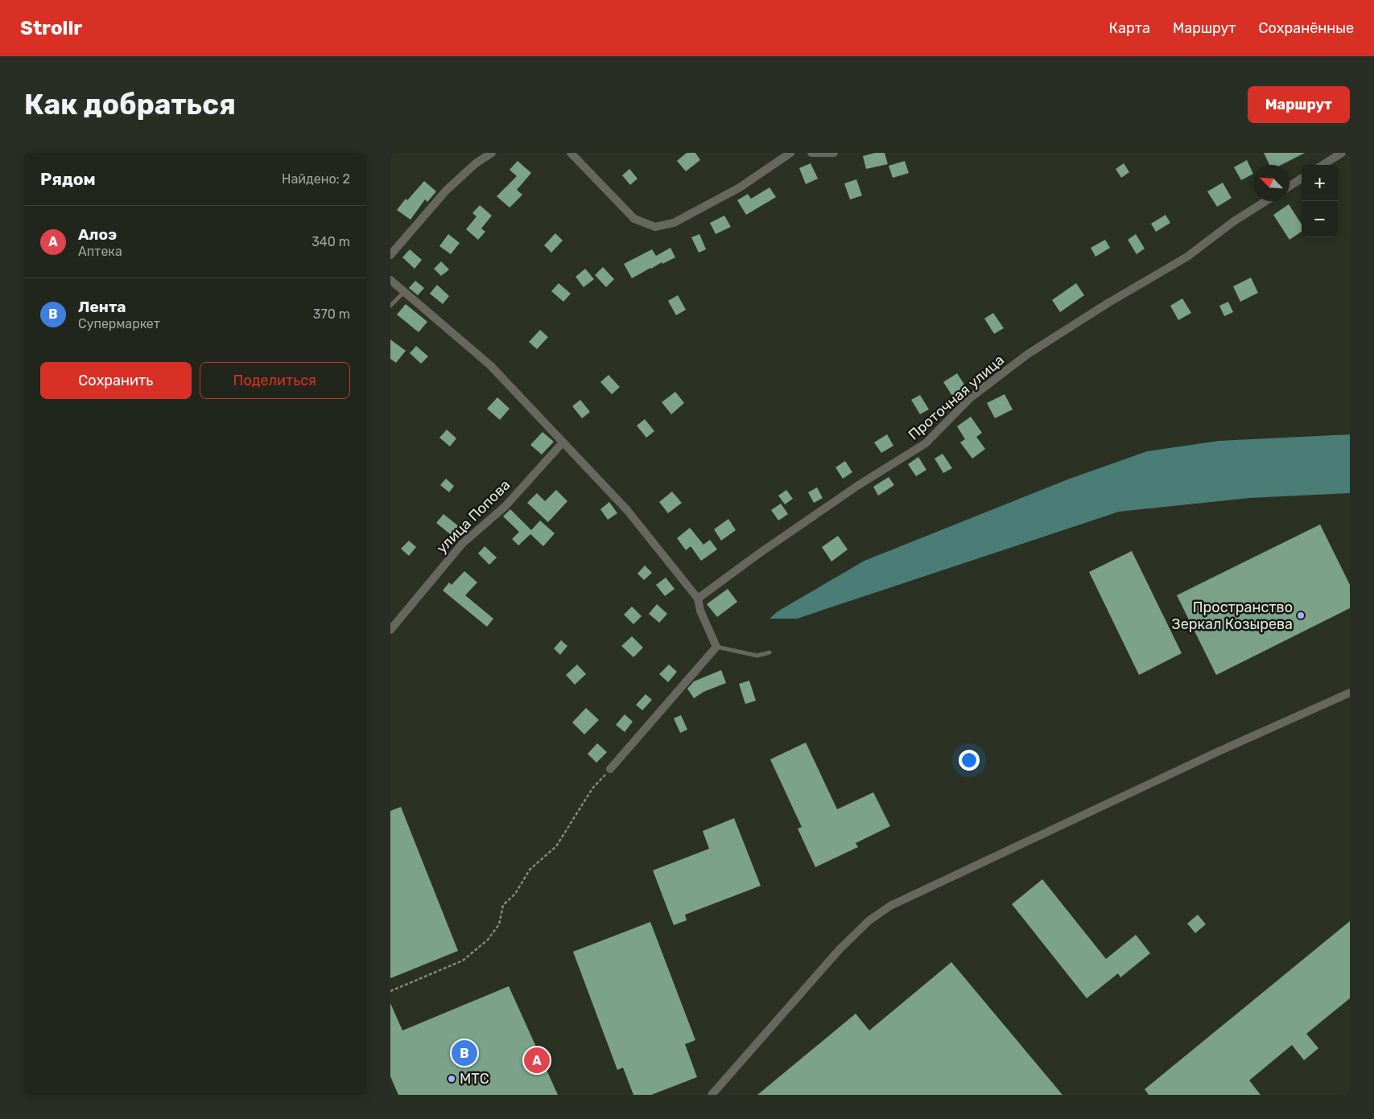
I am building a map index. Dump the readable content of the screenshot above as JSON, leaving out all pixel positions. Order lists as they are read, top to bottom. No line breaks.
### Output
{"streets":{"street":["Проточная улица","улица Попова"]},"places":["Пространство Зеркал Козырева","МТС"],"north":"top left","page":{"header":"Strollr","nav":["Карта","Маршрут","Сохранённые"],"buttons":["Маршрут",["Сохранить","Поделиться"]],"title":"Как добраться","heading":["Рядом","Найдено: 2"],"map_buttons":["+","−"],"list":[{"mark":"A","name":"Алоэ","note":"Аптека","value":"340 m"},{"mark":"B","name":"Лента","note":"Супермаркет","value":"370 m"}],"pins":["B","A"]}}
